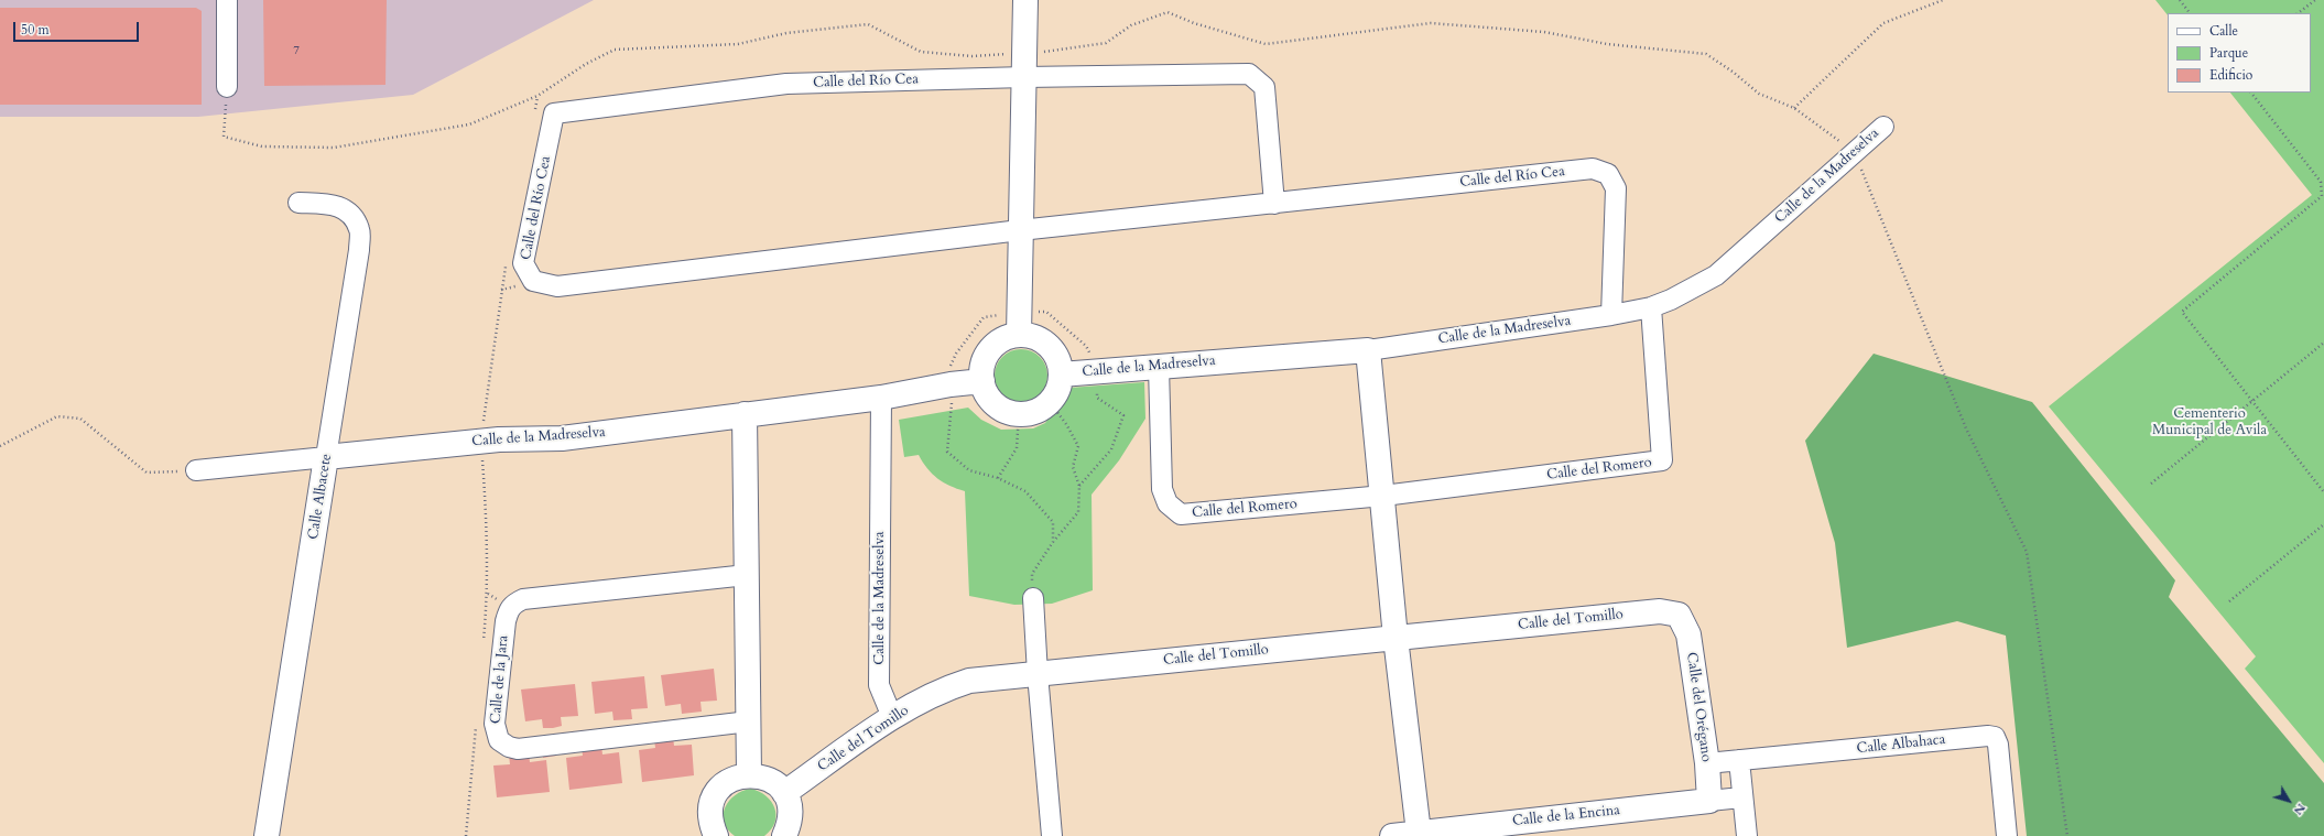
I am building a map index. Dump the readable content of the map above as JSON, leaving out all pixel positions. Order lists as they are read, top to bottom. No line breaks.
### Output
{"streets":{"street":["Calle del Río Cea","Calle de la Madreselva","Calle del Romero","Calle Albacete","Calle del Tomillo","Calle de la Jara","Calle del Orégano","Calle Albahaca","Calle de la Encina"]},"crossings":[["Calle del Río Cea","Calle de la Madreselva"],["Calle de la Madreselva","Calle del Romero"],["Calle de la Madreselva","Calle Albacete"],["Calle de la Madreselva","Calle del Tomillo"],["Calle del Tomillo","Calle del Orégano"],["Calle del Orégano","Calle Albahaca"],["Calle del Orégano","Calle de la Encina"]],"parks":["Cementerio Municipal de Avila"],"house_numbers":["7"],"legend":["Calle","Parque","Edificio"],"scale_bar":"50 m","north":"bottom right"}
